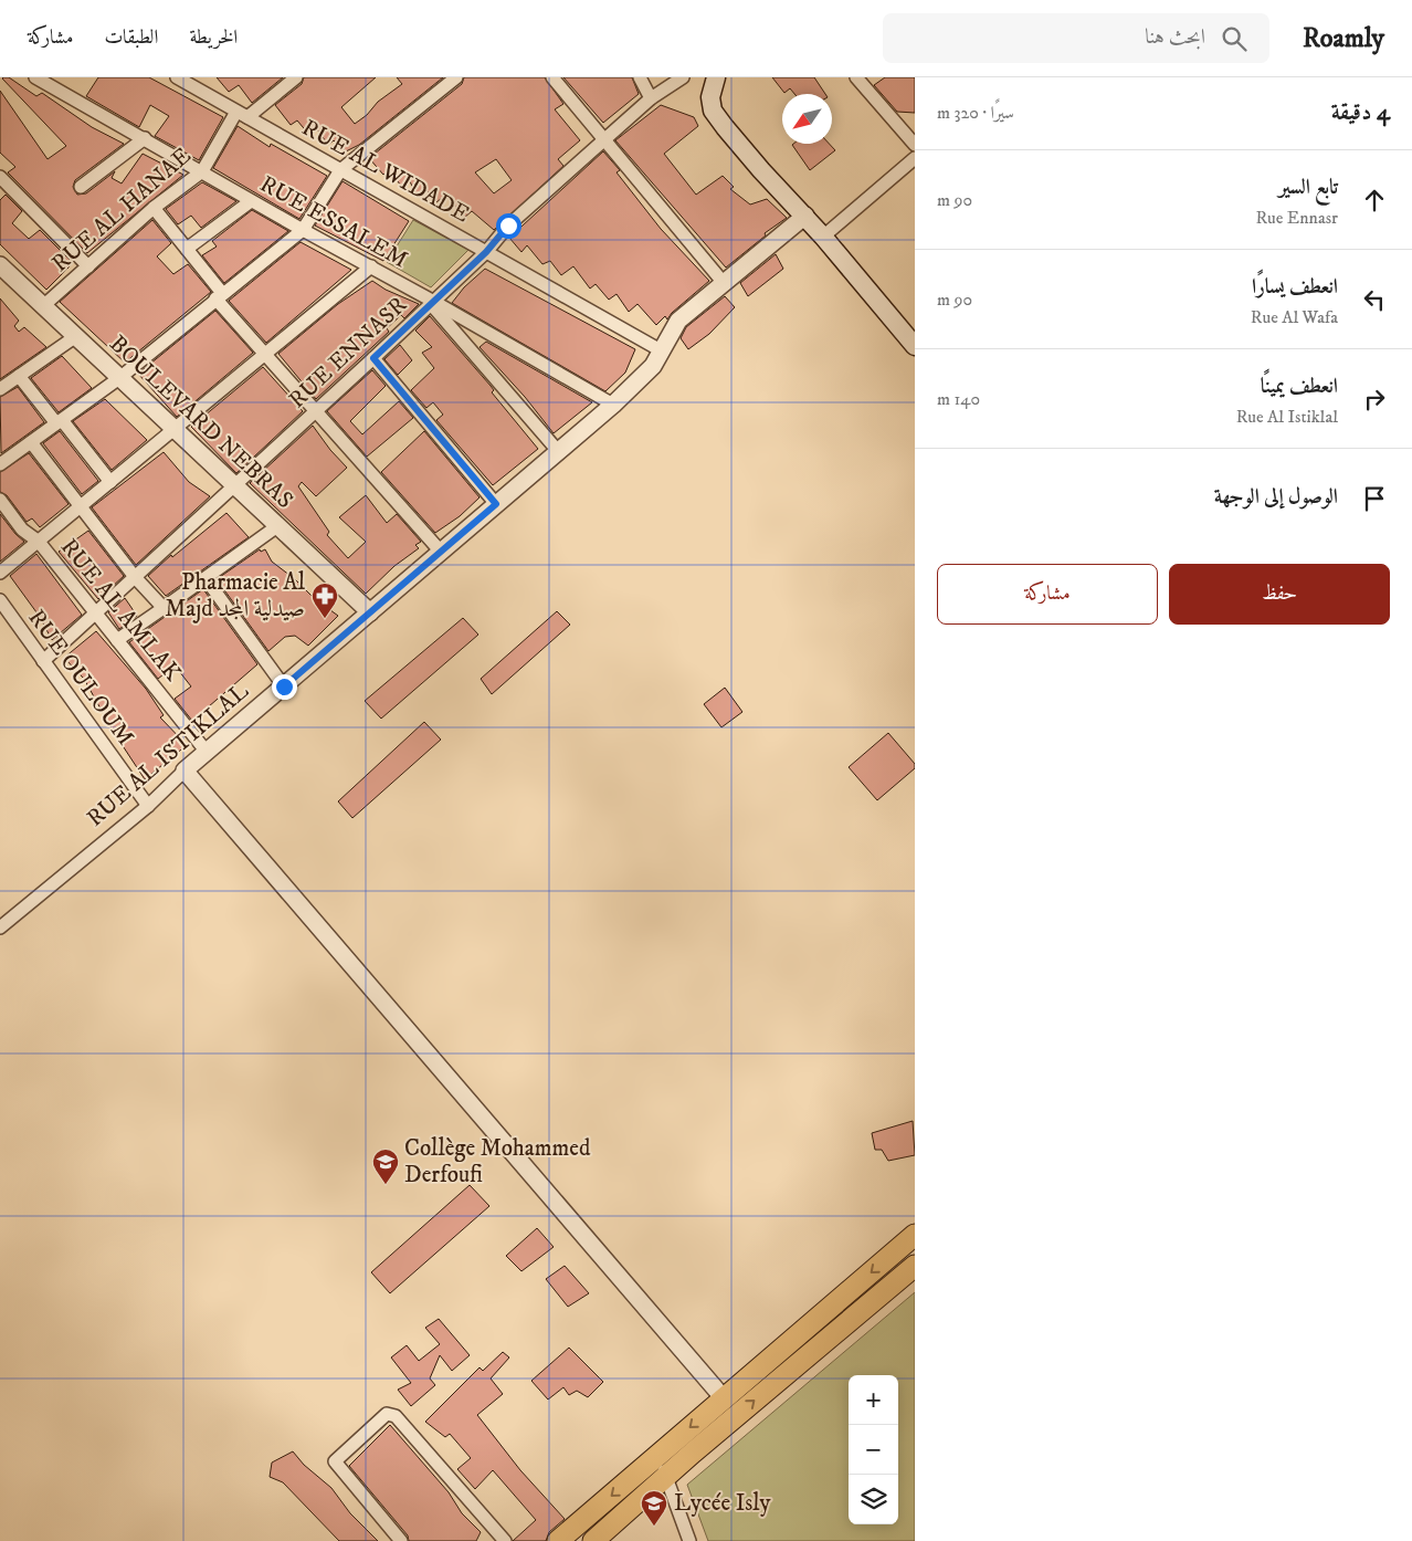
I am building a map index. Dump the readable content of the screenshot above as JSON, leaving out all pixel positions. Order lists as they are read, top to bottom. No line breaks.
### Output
{"streets":{"street":["RUE AL WIDADE","RUE AL HANAE","RUE ESSALEM","RUE ENNASR","BOULEVARD NEBRAS","RUE AL AMLAK","RUE OULOUM","RUE AL ISTIKLAL"]},"crossings":[["RUE AL WIDADE","RUE AL HANAE"],["RUE AL WIDADE","RUE ENNASR"],["RUE AL WIDADE","RUE AL ISTIKLAL"],["RUE AL HANAE","RUE ESSALEM"],["RUE AL HANAE","BOULEVARD NEBRAS"],["RUE ESSALEM","RUE ENNASR"],["RUE ESSALEM","RUE AL ISTIKLAL"],["RUE ENNASR","BOULEVARD NEBRAS"],["RUE ENNASR","RUE AL AMLAK"],["RUE ENNASR","RUE OULOUM"],["BOULEVARD NEBRAS","RUE AL ISTIKLAL"],["RUE AL AMLAK","RUE AL ISTIKLAL"],["RUE OULOUM","RUE AL ISTIKLAL"]],"places":{"pharmacy":["Pharmacie Al Majd صيدلية المجد"],"school or university":["Collège Mohammed Derfoufi","Lycée Isly"]},"north":"bottom left","page":{"header":"Roamly","search":"ابحث هنا","nav":["الخريطة","الطبقات","مشاركة"],"heading":["4 دقيقة","سيرًا · 320 m"],"list":[["تابع السير","Rue Ennasr","90 m"],["انعطف يسارًا","Rue Al Wafa","90 m"],["انعطف يمينًا","Rue Al Istiklal","140 m"],"الوصول إلى الوجهة"],"buttons":["حفظ","مشاركة"],"map_buttons":["+","−"]}}
